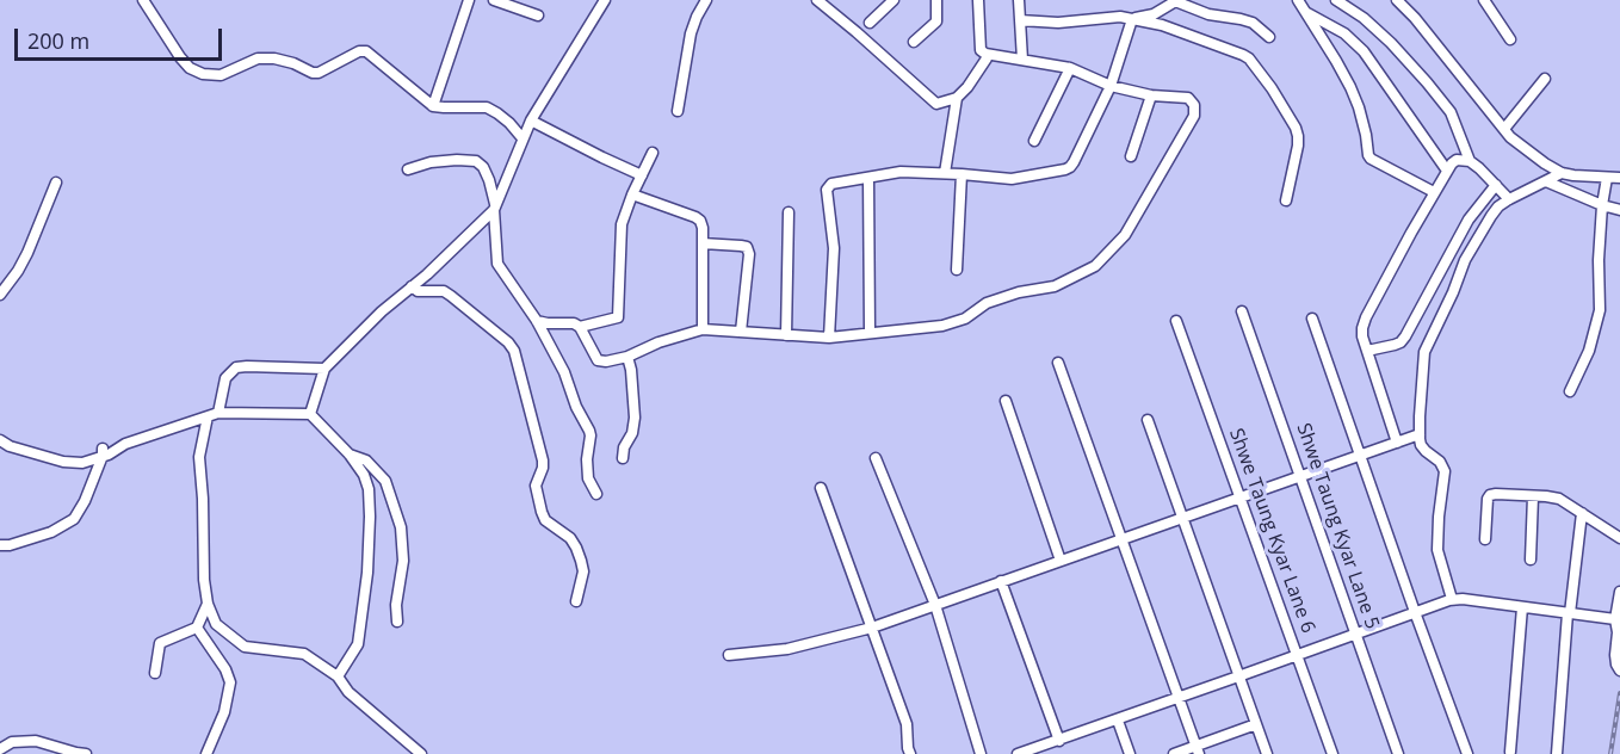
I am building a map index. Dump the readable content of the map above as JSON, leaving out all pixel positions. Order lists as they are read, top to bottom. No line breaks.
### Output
{"streets":{"street":["Shwe Taung Kyar Lane 5","Shwe Taung Kyar Lane 6"]},"scale_bar":"200 m"}
